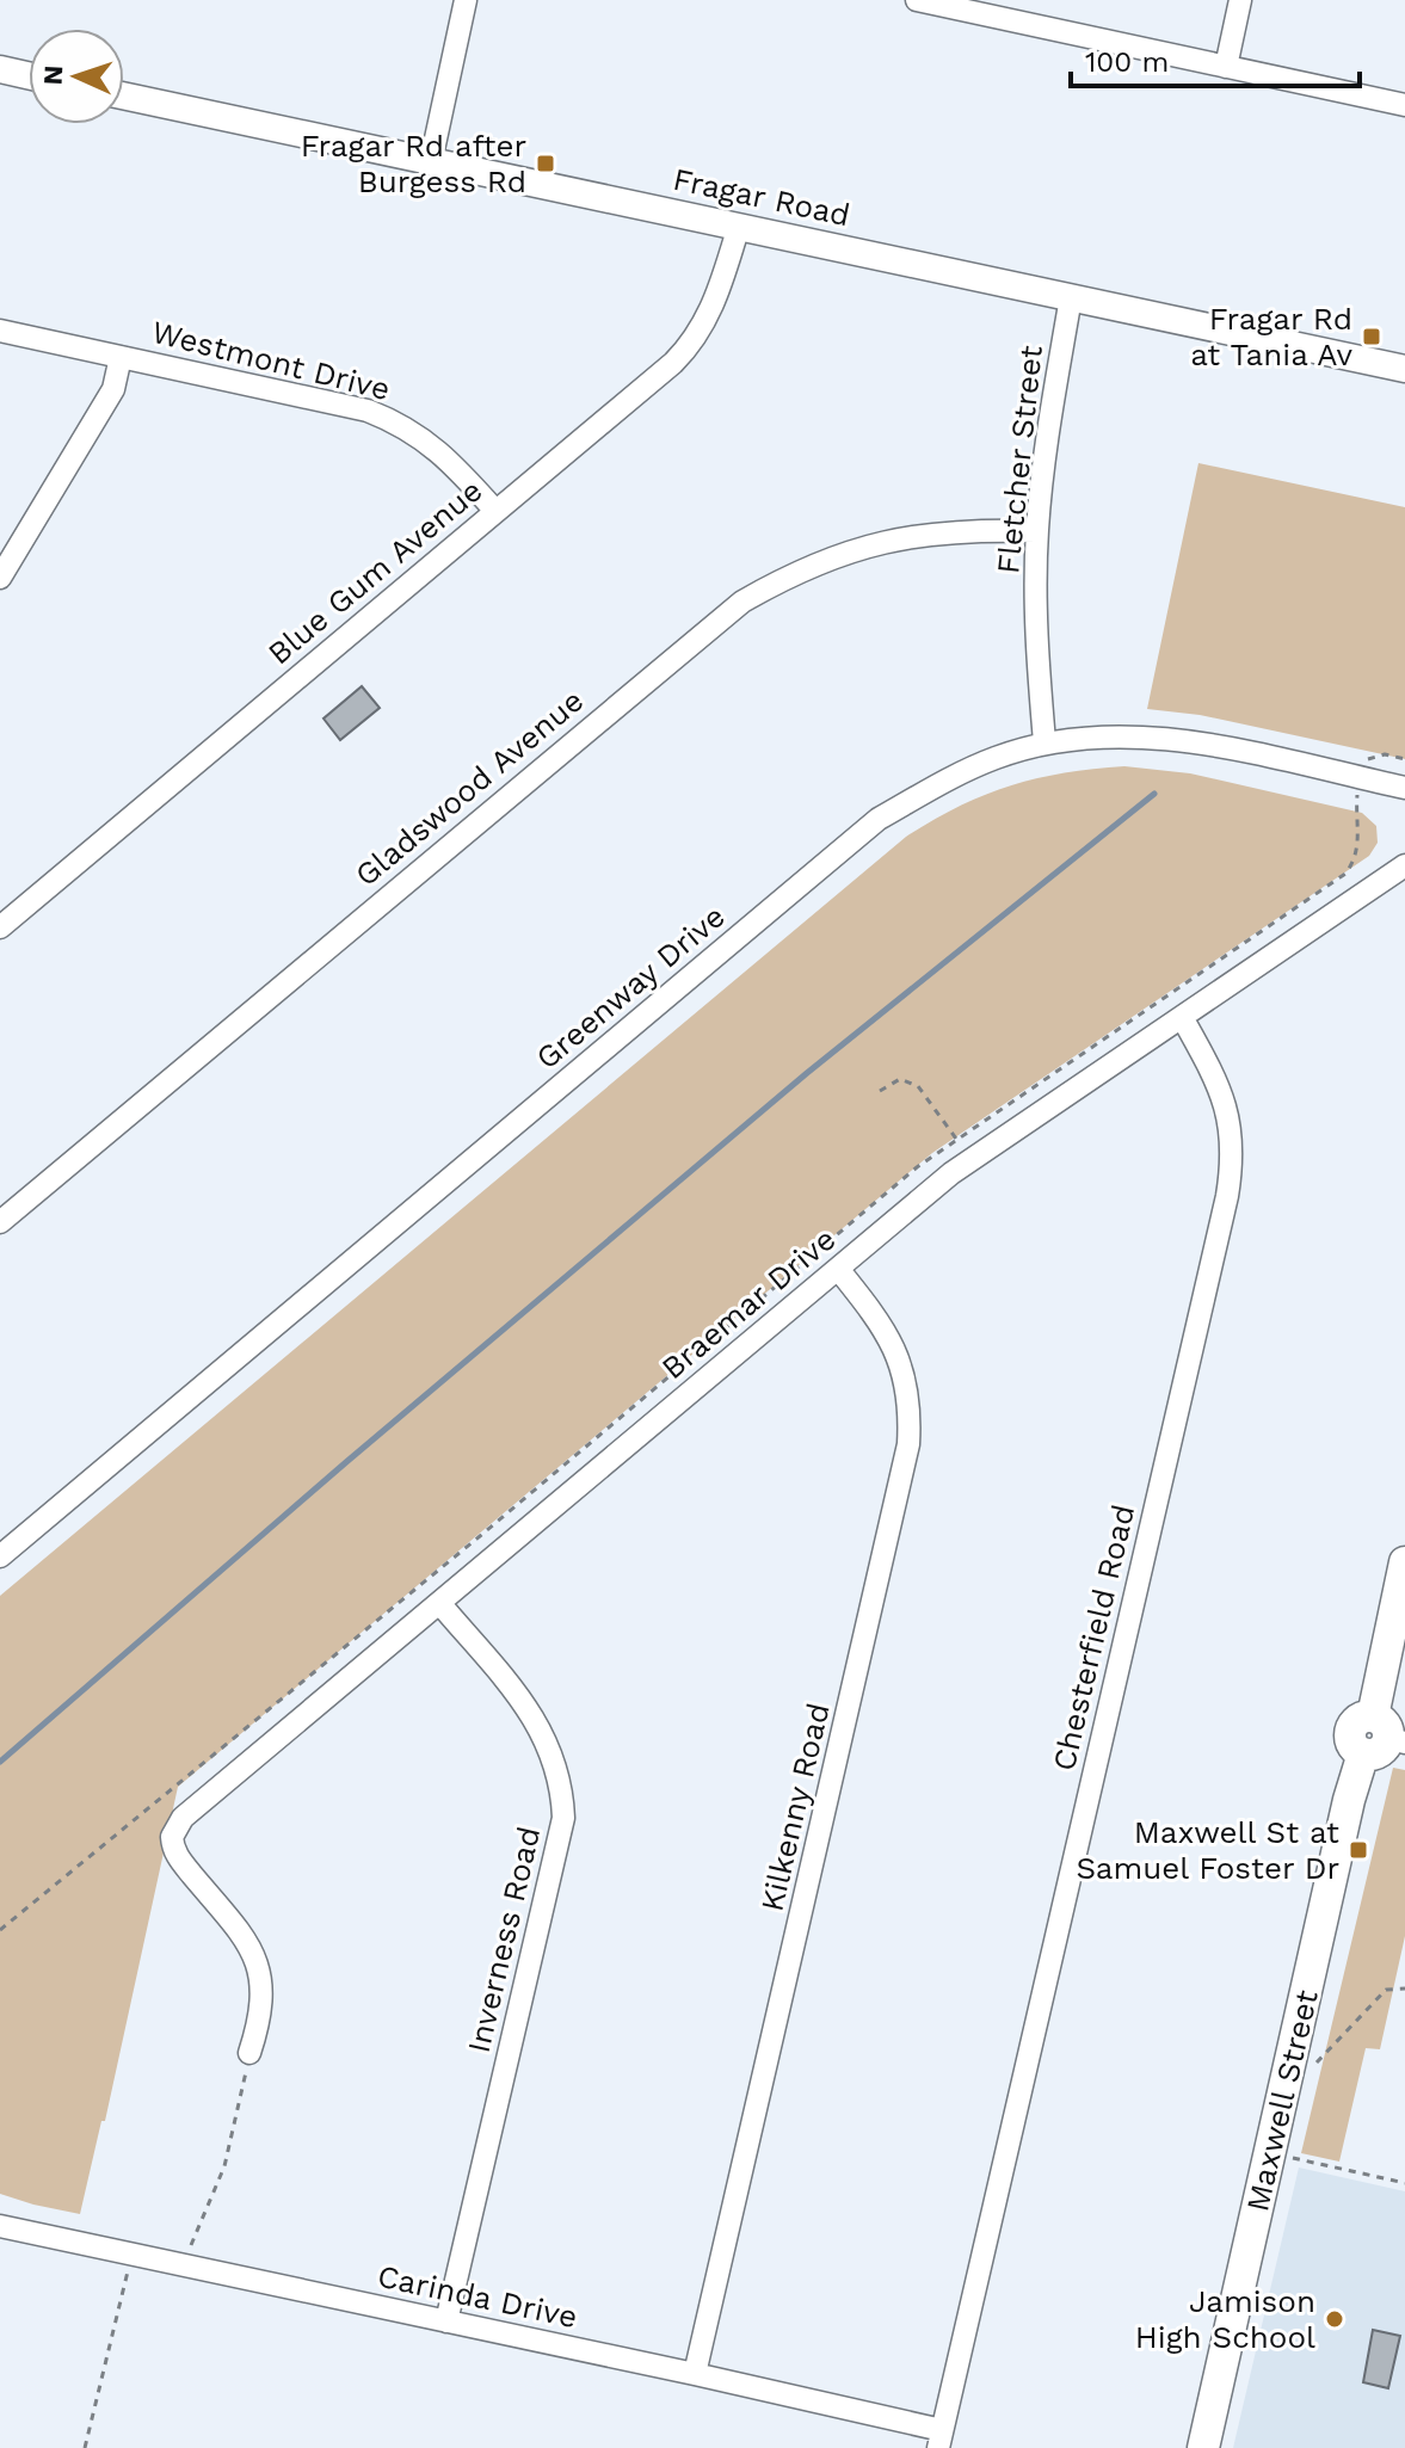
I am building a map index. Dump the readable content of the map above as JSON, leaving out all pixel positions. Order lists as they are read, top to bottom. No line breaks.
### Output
{"streets":{"main road":["Maxwell Street"],"street":["Fragar Road","Westmont Drive","Fletcher Street","Blue Gum Avenue","Gladswood Avenue","Greenway Drive","Braemar Drive","Chesterfield Road","Kilkenny Road","Inverness Road","Carinda Drive"]},"crossings":[["Fragar Road","Fletcher Street"],["Fragar Road","Blue Gum Avenue"],["Westmont Drive","Blue Gum Avenue"],["Fletcher Street","Gladswood Avenue"],["Fletcher Street","Greenway Drive"],["Braemar Drive","Chesterfield Road"],["Braemar Drive","Kilkenny Road"],["Braemar Drive","Inverness Road"],["Chesterfield Road","Carinda Drive"],["Kilkenny Road","Carinda Drive"],["Inverness Road","Carinda Drive"]],"places":{"transit":["Fragar Rd after Burgess Rd","Fragar Rd at Tania Av","Maxwell St at Samuel Foster Dr"],"other":["Jamison High School"]},"scale_bar":"100 m","north":"left"}
